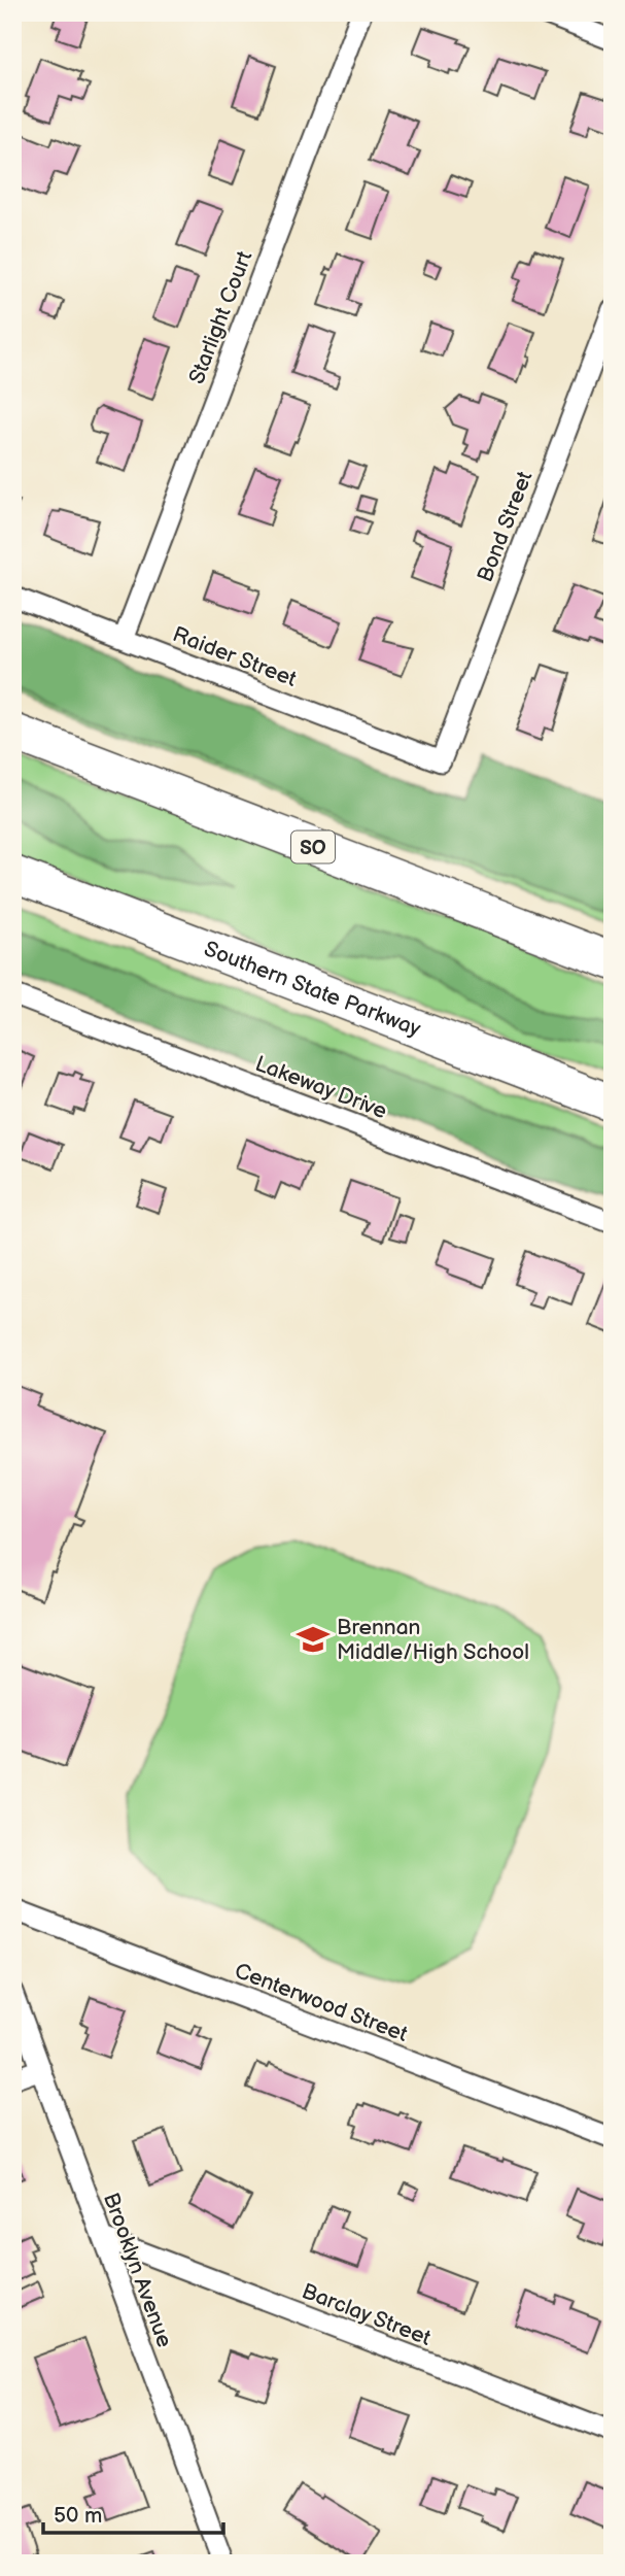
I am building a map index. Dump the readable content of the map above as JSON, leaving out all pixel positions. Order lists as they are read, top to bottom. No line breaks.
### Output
{"streets":{"highway":["SO","Southern State Parkway"],"street":["Starlight Court","Bond Street","Raider Street","Lakeway Drive","Centerwood Street","Brooklyn Avenue","Barclay Street"]},"crossings":[["Starlight Court","Raider Street"],["Bond Street","Raider Street"],["Brooklyn Avenue","Barclay Street"]],"places":{"school or university":["Brennan Middle/High School"]},"scale_bar":"50 m"}
